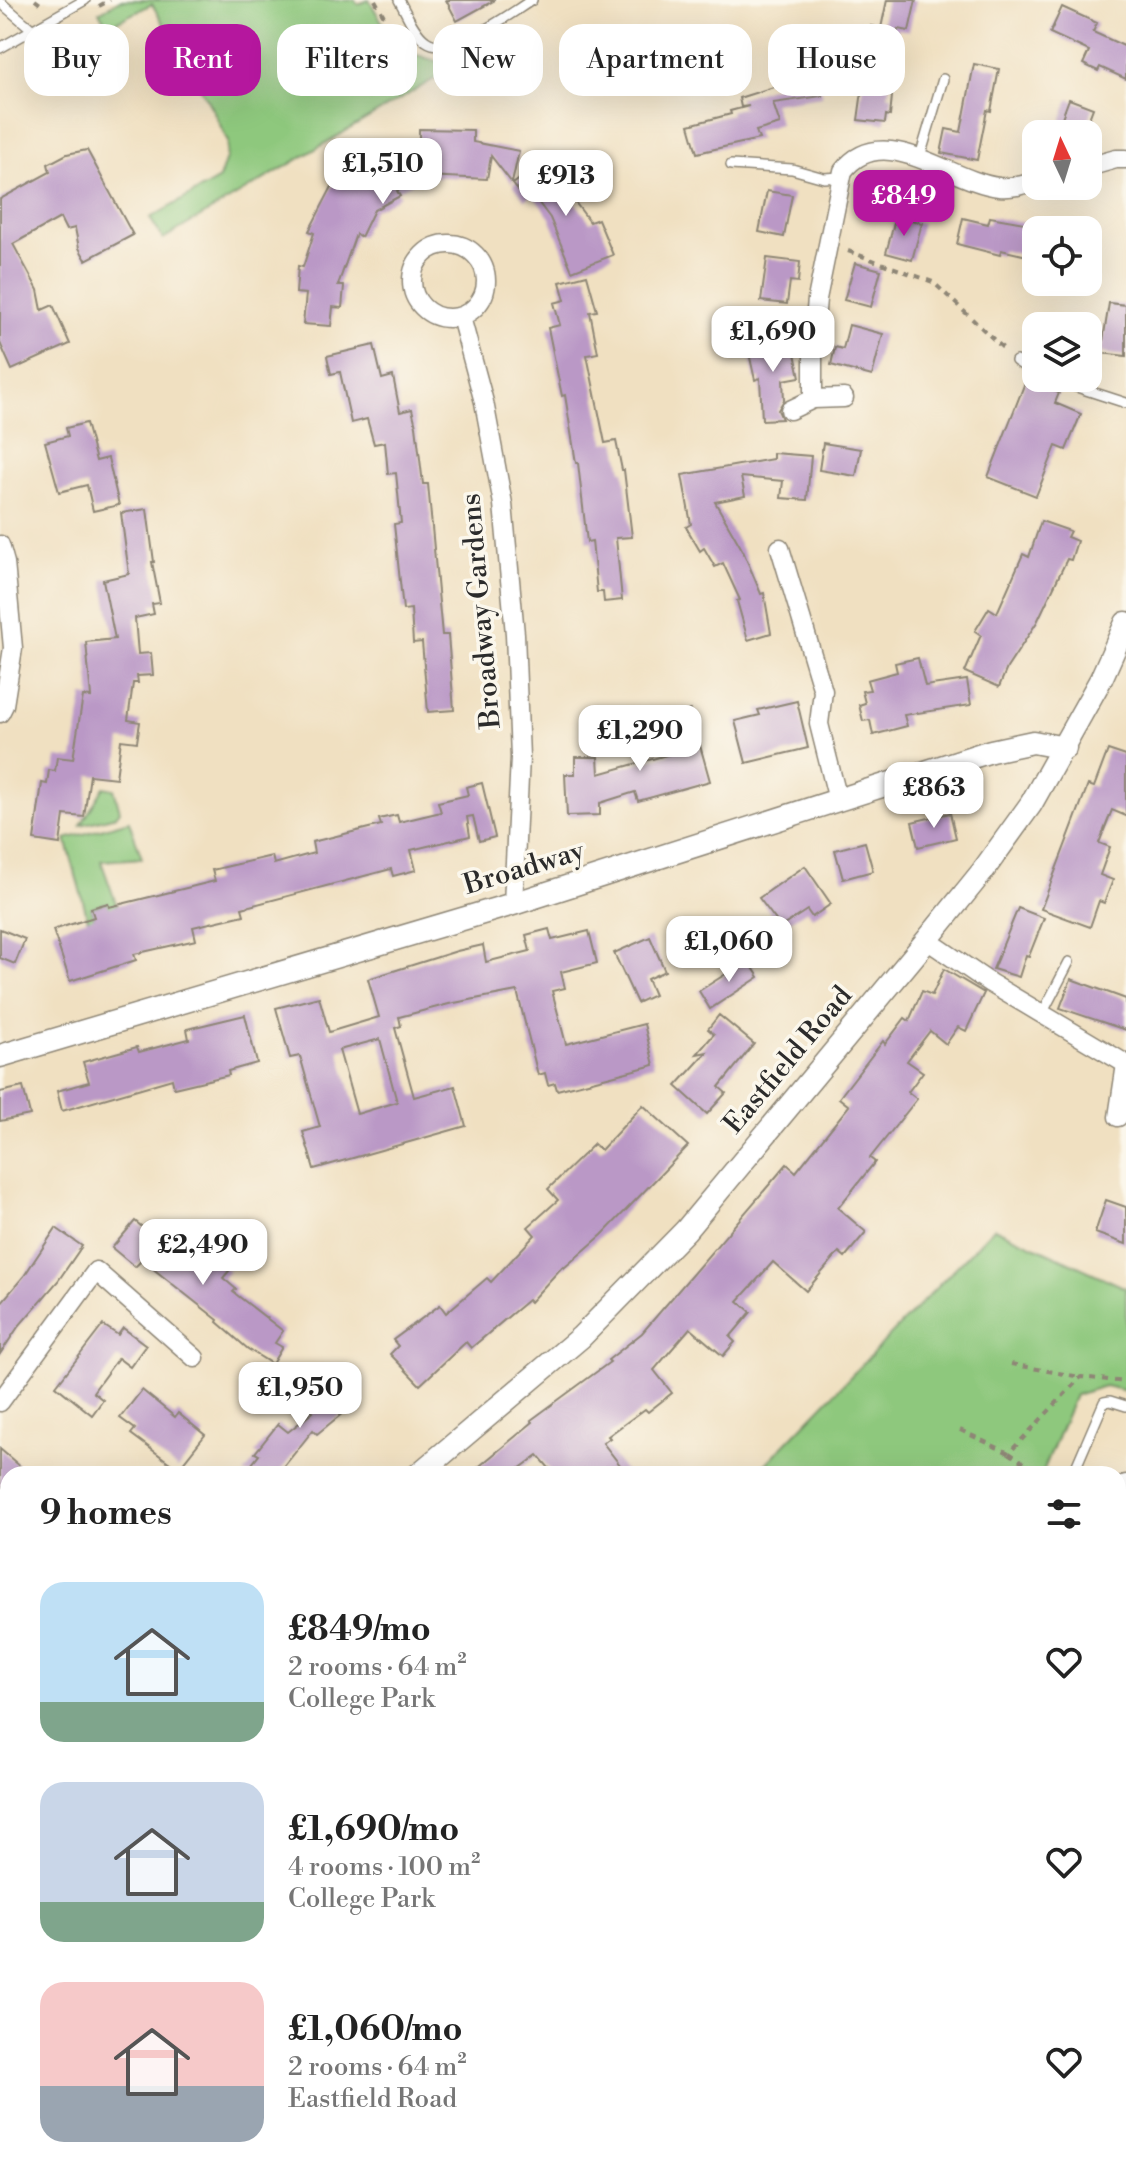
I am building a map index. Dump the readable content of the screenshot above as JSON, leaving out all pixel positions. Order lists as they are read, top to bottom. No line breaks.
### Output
{"streets":{"street":["Broadway Gardens","Broadway","Eastfield Road"]},"crossings":[["Broadway Gardens","Broadway"],["Broadway","Eastfield Road"]],"north":"top","page":{"chip":["Buy","Rent","Filters","New","Apartment","House"],"price":["£1,510","£913","£849","£1,690","£1,290","£863","£1,060","£2,490","£1,950"],"heading":"9 homes","list":[{"name":"£849/mo","note":"2 rooms · 64 m² · College Park"},{"name":"£1,690/mo","note":"4 rooms · 100 m² · College Park"},{"name":"£1,060/mo","note":"2 rooms · 64 m² · Eastfield Road"}]}}
